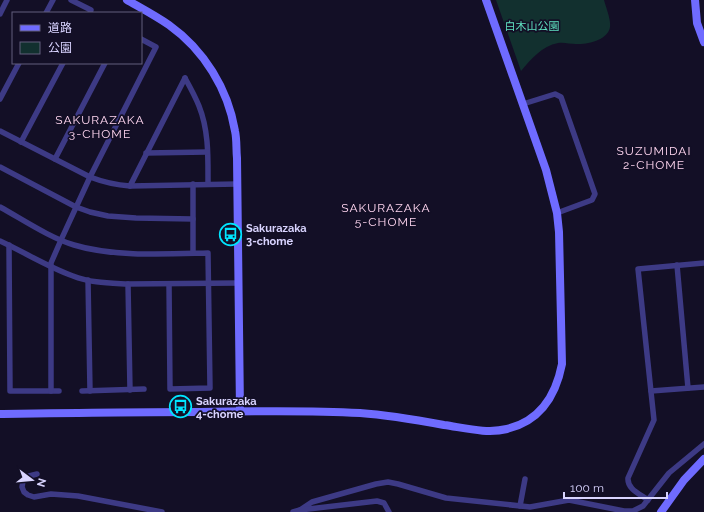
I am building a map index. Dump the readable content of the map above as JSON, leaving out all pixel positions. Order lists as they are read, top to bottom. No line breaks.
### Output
{"districts":["SAKURAZAKA 3-CHOME","SUZUMIDAI 2-CHOME","SAKURAZAKA 5-CHOME"],"parks":["白木山公園"],"places":{"bus stop":["Sakurazaka 3-chome","Sakurazaka 4-chome"]},"legend":["道路","公園"],"scale_bar":"100 m","north":"right"}
